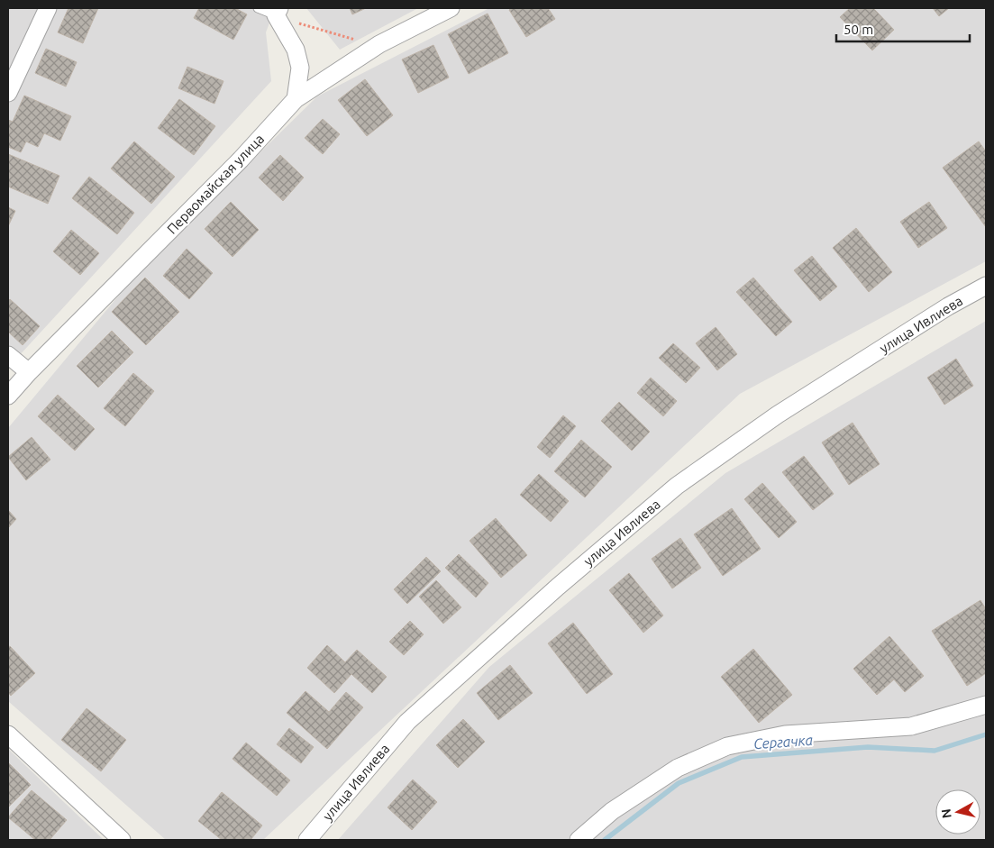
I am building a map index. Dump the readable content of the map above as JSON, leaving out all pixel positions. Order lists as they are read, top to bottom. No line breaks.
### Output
{"streets":{"street":["Первомайская улица","улица Ивлиева"]},"water":["Сергачка"],"scale_bar":"50 m","north":"left"}
